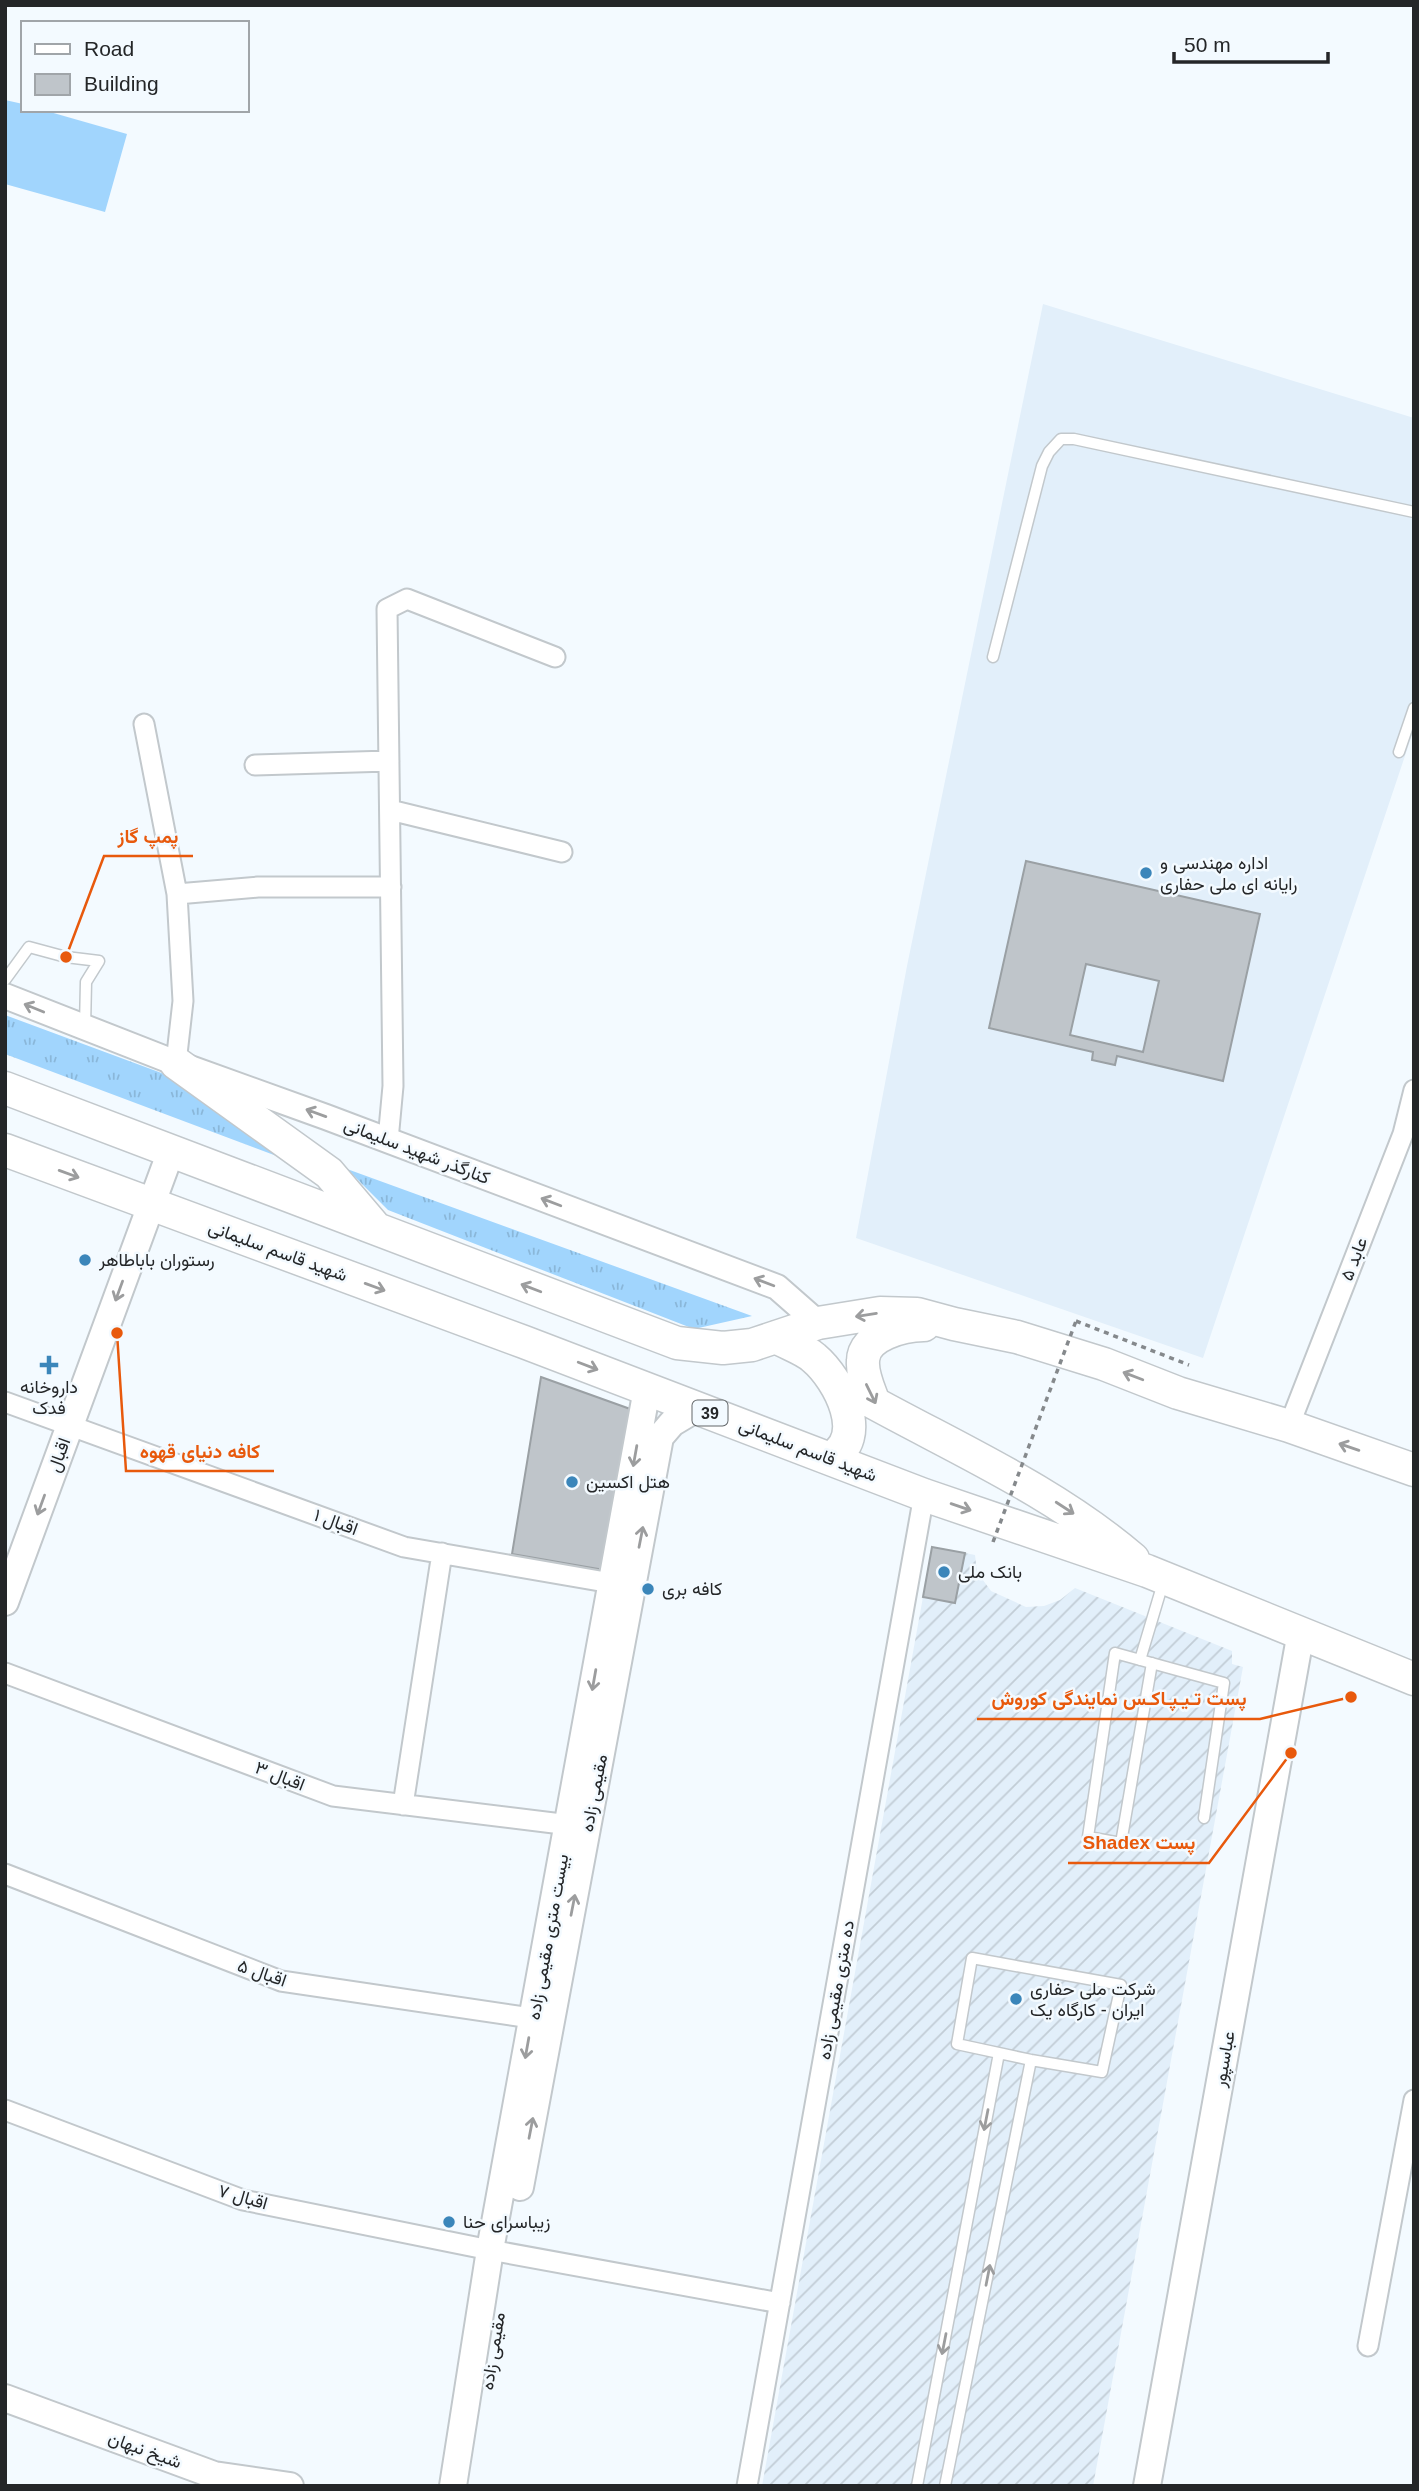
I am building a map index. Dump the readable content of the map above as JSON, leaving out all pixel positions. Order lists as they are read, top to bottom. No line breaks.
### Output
{"streets":{"highway":["شهید قاسم سلیمانی","39"],"main road":["اقبال","مقیمی زاده","بیست متری مقیمی زاده","عباسپور","شیخ نبهان"],"street":["کنارگذر شهید سلیمانی","عابد ۵","اقبال ۱","اقبال ۳","اقبال ۵","ده متری مقیمی زاده","اقبال ۷"]},"crossings":[["شهید قاسم سلیمانی","اقبال"],["شهید قاسم سلیمانی","بیست متری مقیمی زاده"],["شهید قاسم سلیمانی","ده متری مقیمی زاده"],["شهید قاسم سلیمانی","عباسپور"],["اقبال","اقبال ۱"],["اقبال ۱","بیست متری مقیمی زاده"],["اقبال ۳","بیست متری مقیمی زاده"],["مقیمی زاده","بیست متری مقیمی زاده"],["مقیمی زاده","اقبال ۷"],["بیست متری مقیمی زاده","اقبال ۵"],["بیست متری مقیمی زاده","اقبال ۷"],["ده متری مقیمی زاده","اقبال ۷"]],"one_way":["کنارگذر شهید سلیمانی","اقبال"],"places":{"other":["اداره مهندسی و رایانه ای ملی حفاری","پمپ گاز","رستوران باباطاهر","کافه دنیای قهوه","هتل اکسین","بانک ملی","کافه بری","پست تـیـپـاکـس نمایندگی کوروش","Shadex پست","شرکت ملی حفاری ایران - کارگاه یک","زیباسرای حنا"],"health":["داروخانه فدک"]},"legend":["Road","Building"],"scale_bar":"50 m"}
